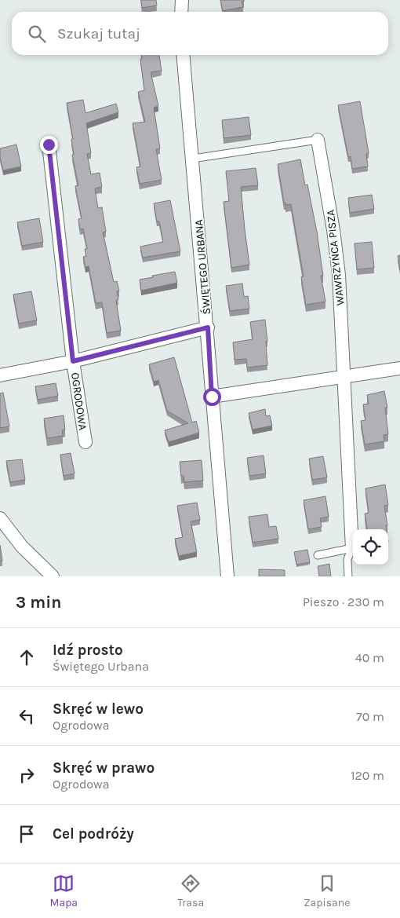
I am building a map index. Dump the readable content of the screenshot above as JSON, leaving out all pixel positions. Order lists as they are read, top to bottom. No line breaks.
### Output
{"streets":{"street":["WAWRZYŃCA PISZA","ŚWIĘTEGO URBANA","OGRODOWA"]},"crossings":[["ŚWIĘTEGO URBANA","OGRODOWA"]],"page":{"search":"Szukaj tutaj","heading":["3 min","Pieszo · 230 m"],"list":[["Idź prosto","Świętego Urbana","40 m"],["Skręć w lewo","Ogrodowa","70 m"],["Skręć w prawo","Ogrodowa","120 m"],"Cel podróży"],"nav":["Mapa","Trasa","Zapisane"]}}
